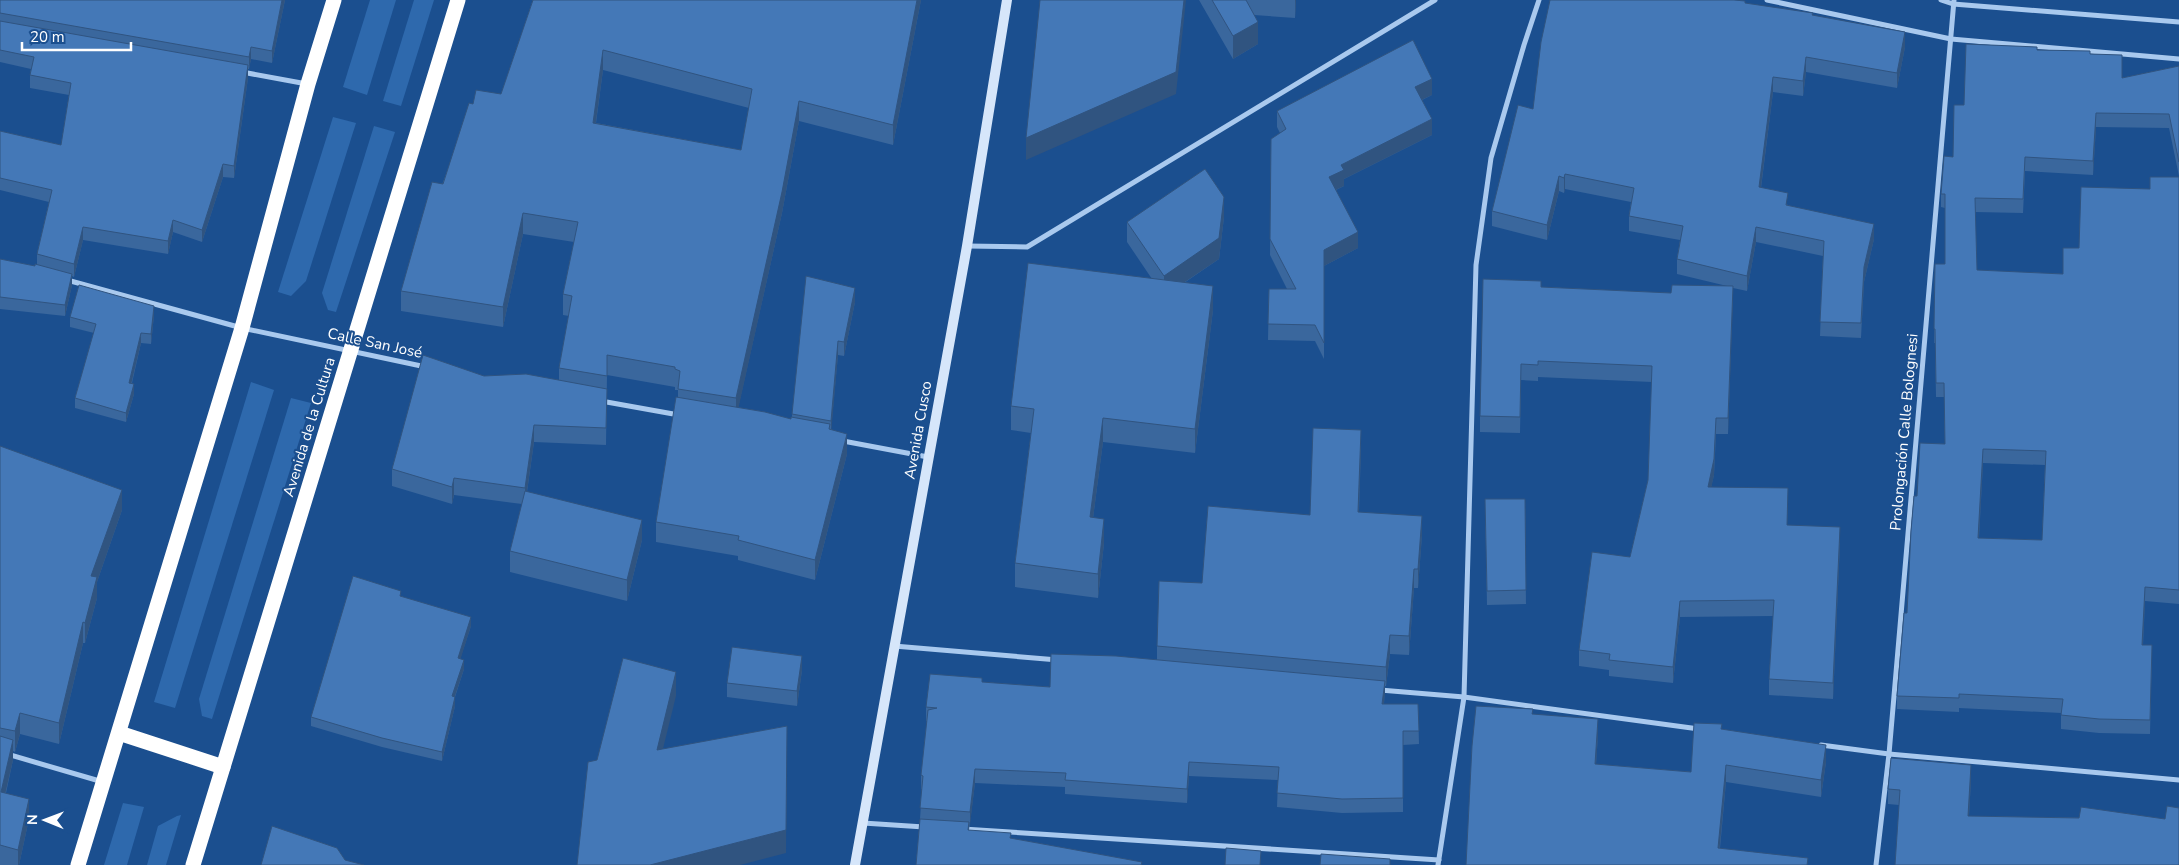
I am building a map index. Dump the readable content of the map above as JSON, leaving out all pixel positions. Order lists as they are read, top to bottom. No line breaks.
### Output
{"streets":{"highway":["Avenida de la Cultura"],"street":["Calle San José","Avenida Cusco","Prolongación Calle Bolognesi"]},"crossings":[["Calle San José","Avenida de la Cultura"]],"scale_bar":"20 m","north":"left"}
